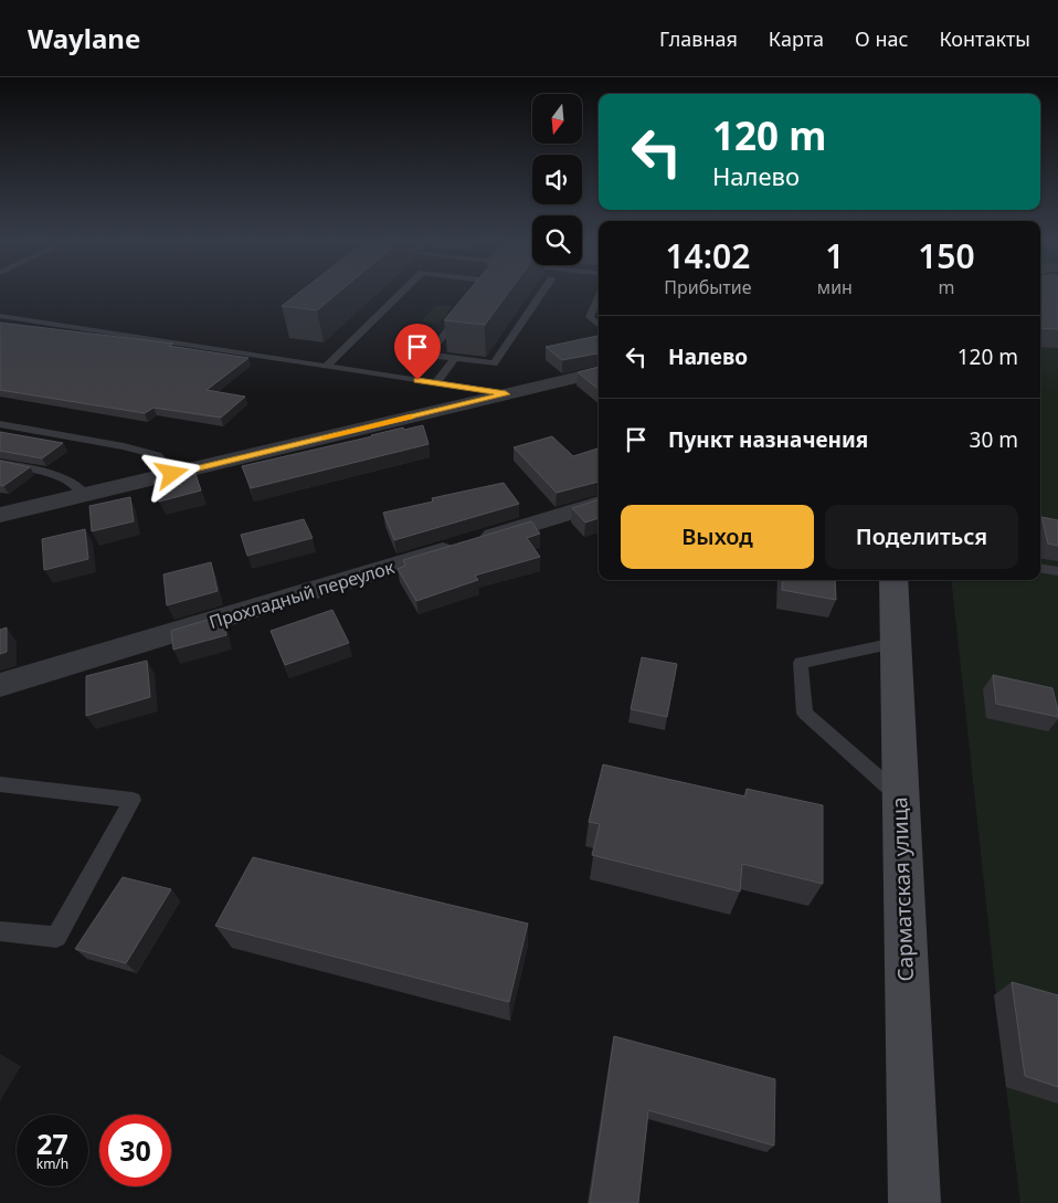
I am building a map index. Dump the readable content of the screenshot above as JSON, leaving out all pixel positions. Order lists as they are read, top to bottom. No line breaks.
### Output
{"streets":{"main road":["Сарматская улица"],"street":["Прохладный переулок"]},"north":"bottom","page":{"header":"Waylane","nav":["Главная","Карта","О нас","Контакты"],"turn":["120 m","Налево"],"eta":["14:02","Прибытие","1","мин","150","m"],"list":[{"name":"Налево","value":"120 m"},{"name":"Пункт назначения","value":"30 m"}],"buttons":["Выход","Поделиться"],"speed":"27 km/h","limit":"30"}}
